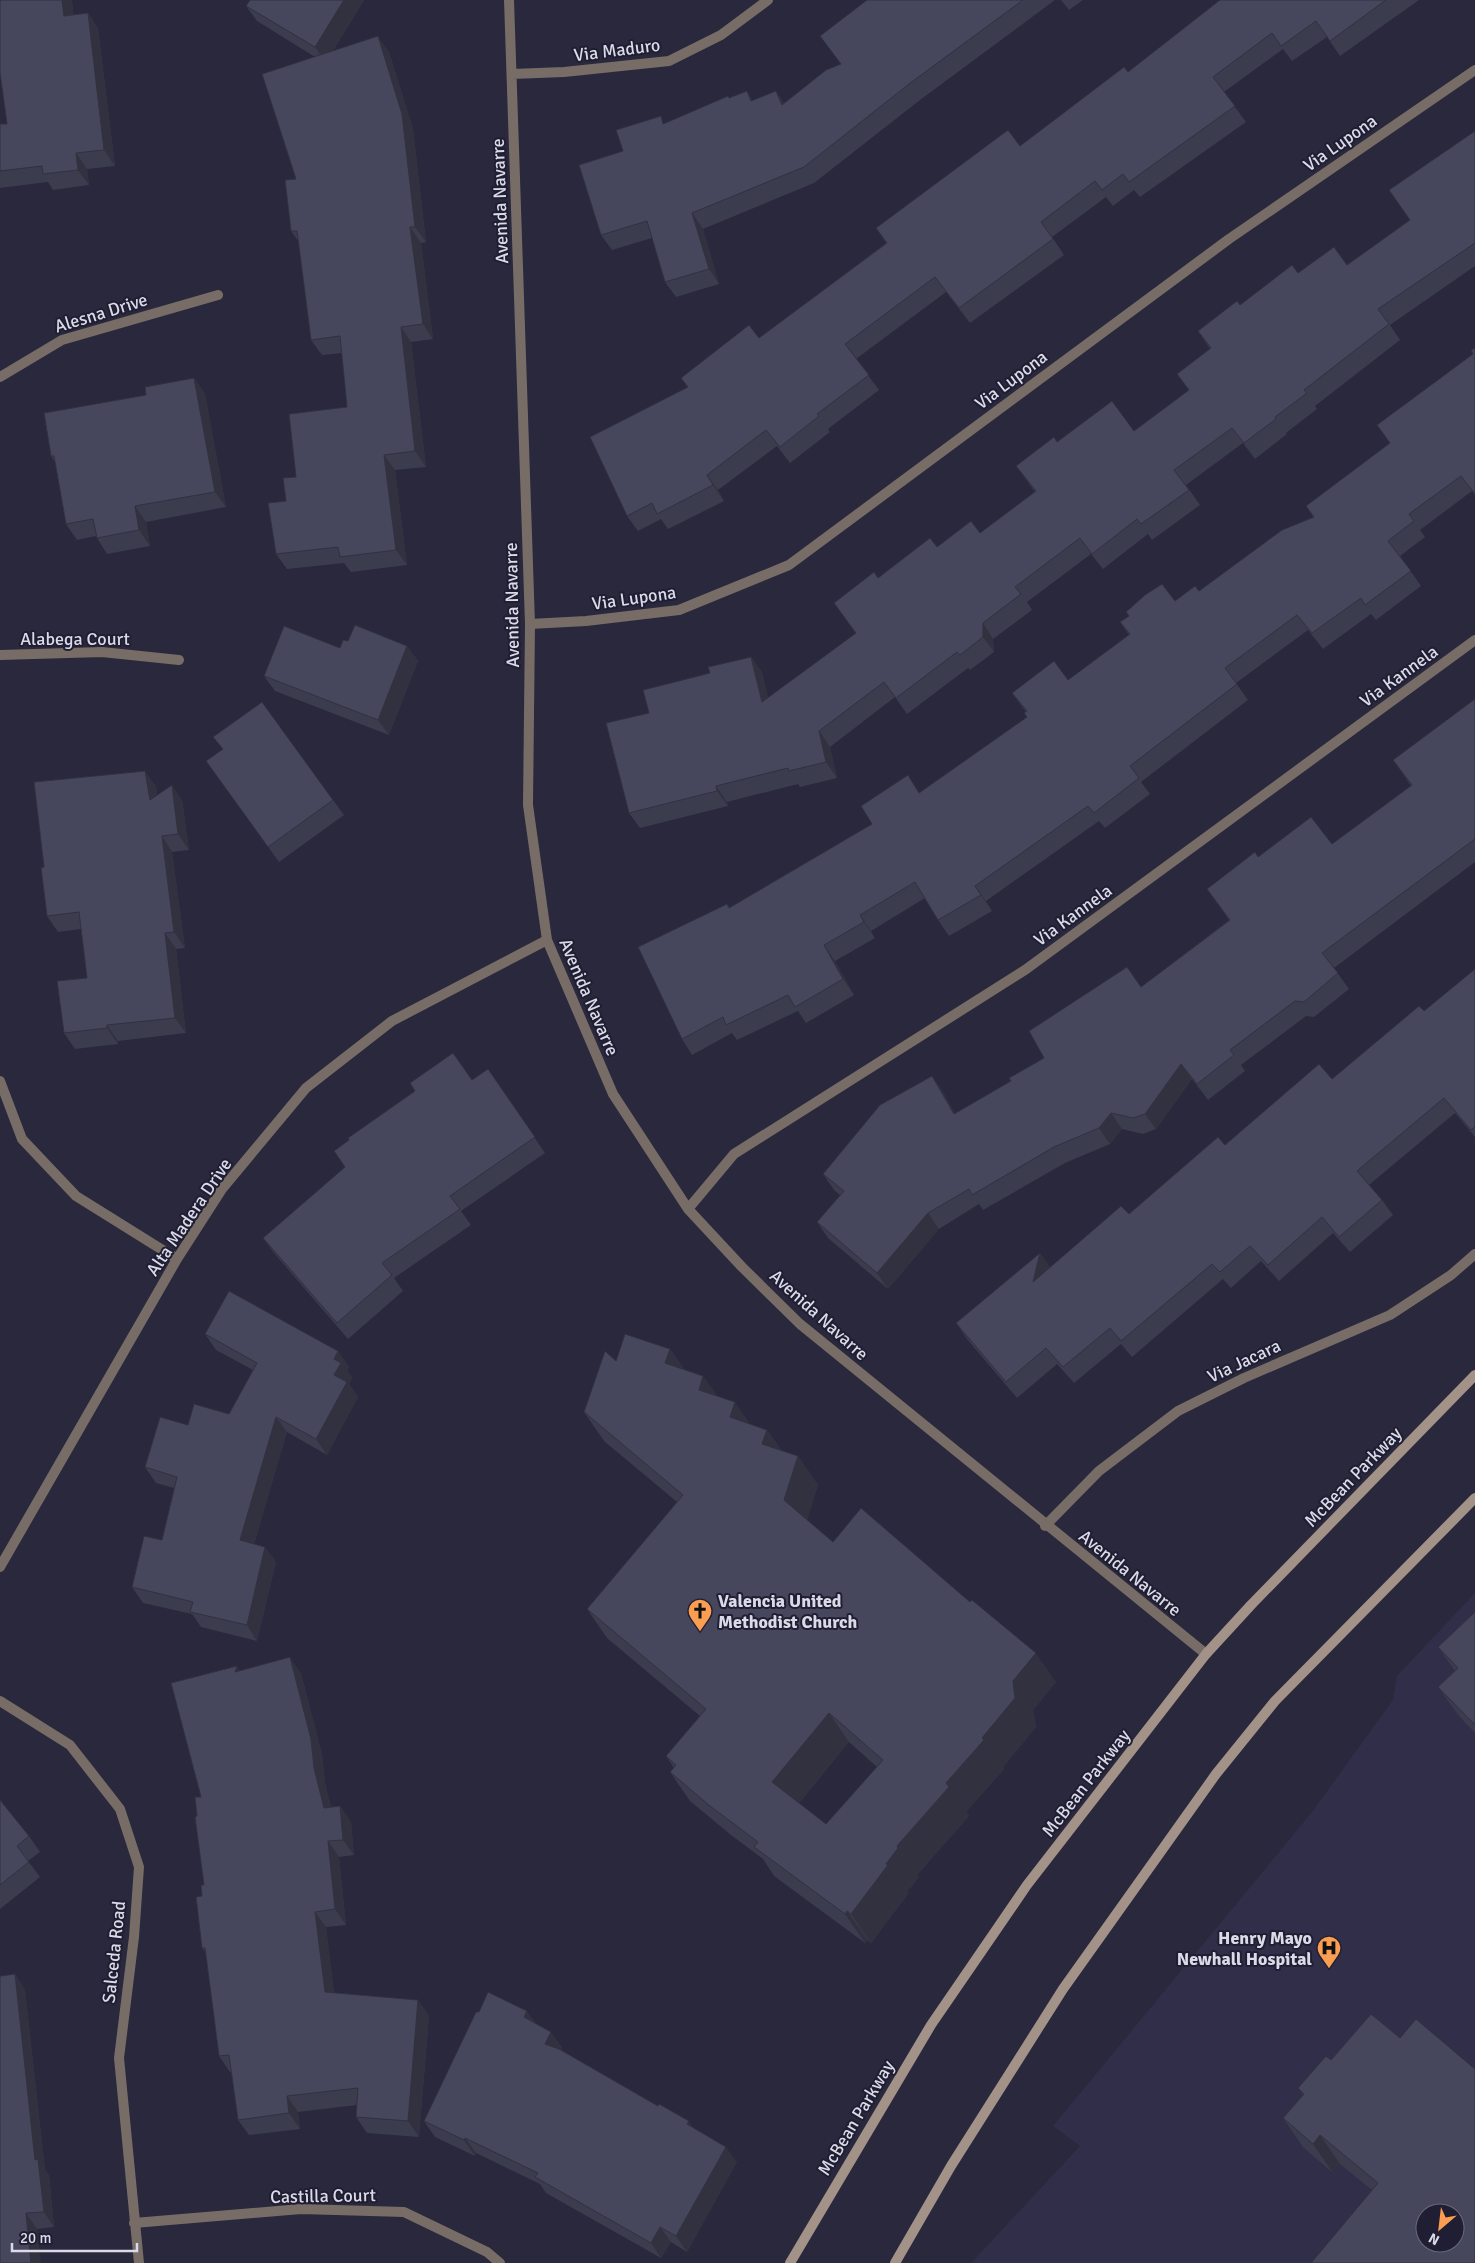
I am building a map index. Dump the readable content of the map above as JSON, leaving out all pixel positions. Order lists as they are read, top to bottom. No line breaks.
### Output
{"streets":{"main road":["McBean Parkway"],"street":["Via Maduro","Via Lupona","Avenida Navarre","Alesna Drive","Alabega Court","Via Kannela","Alta Madera Drive","Via Jacara","Salceda Road","Castilla Court"]},"crossings":[["Via Maduro","Avenida Navarre"],["Via Lupona","Avenida Navarre"],["Avenida Navarre","Via Kannela"],["Avenida Navarre","Alta Madera Drive"],["Avenida Navarre","Via Jacara"],["Avenida Navarre","McBean Parkway"],["Salceda Road","Castilla Court"]],"places":{"church":["Valencia United Methodist Church"],"hospital":["Henry Mayo Newhall Hospital"]},"scale_bar":"20 m","north":"bottom left"}
